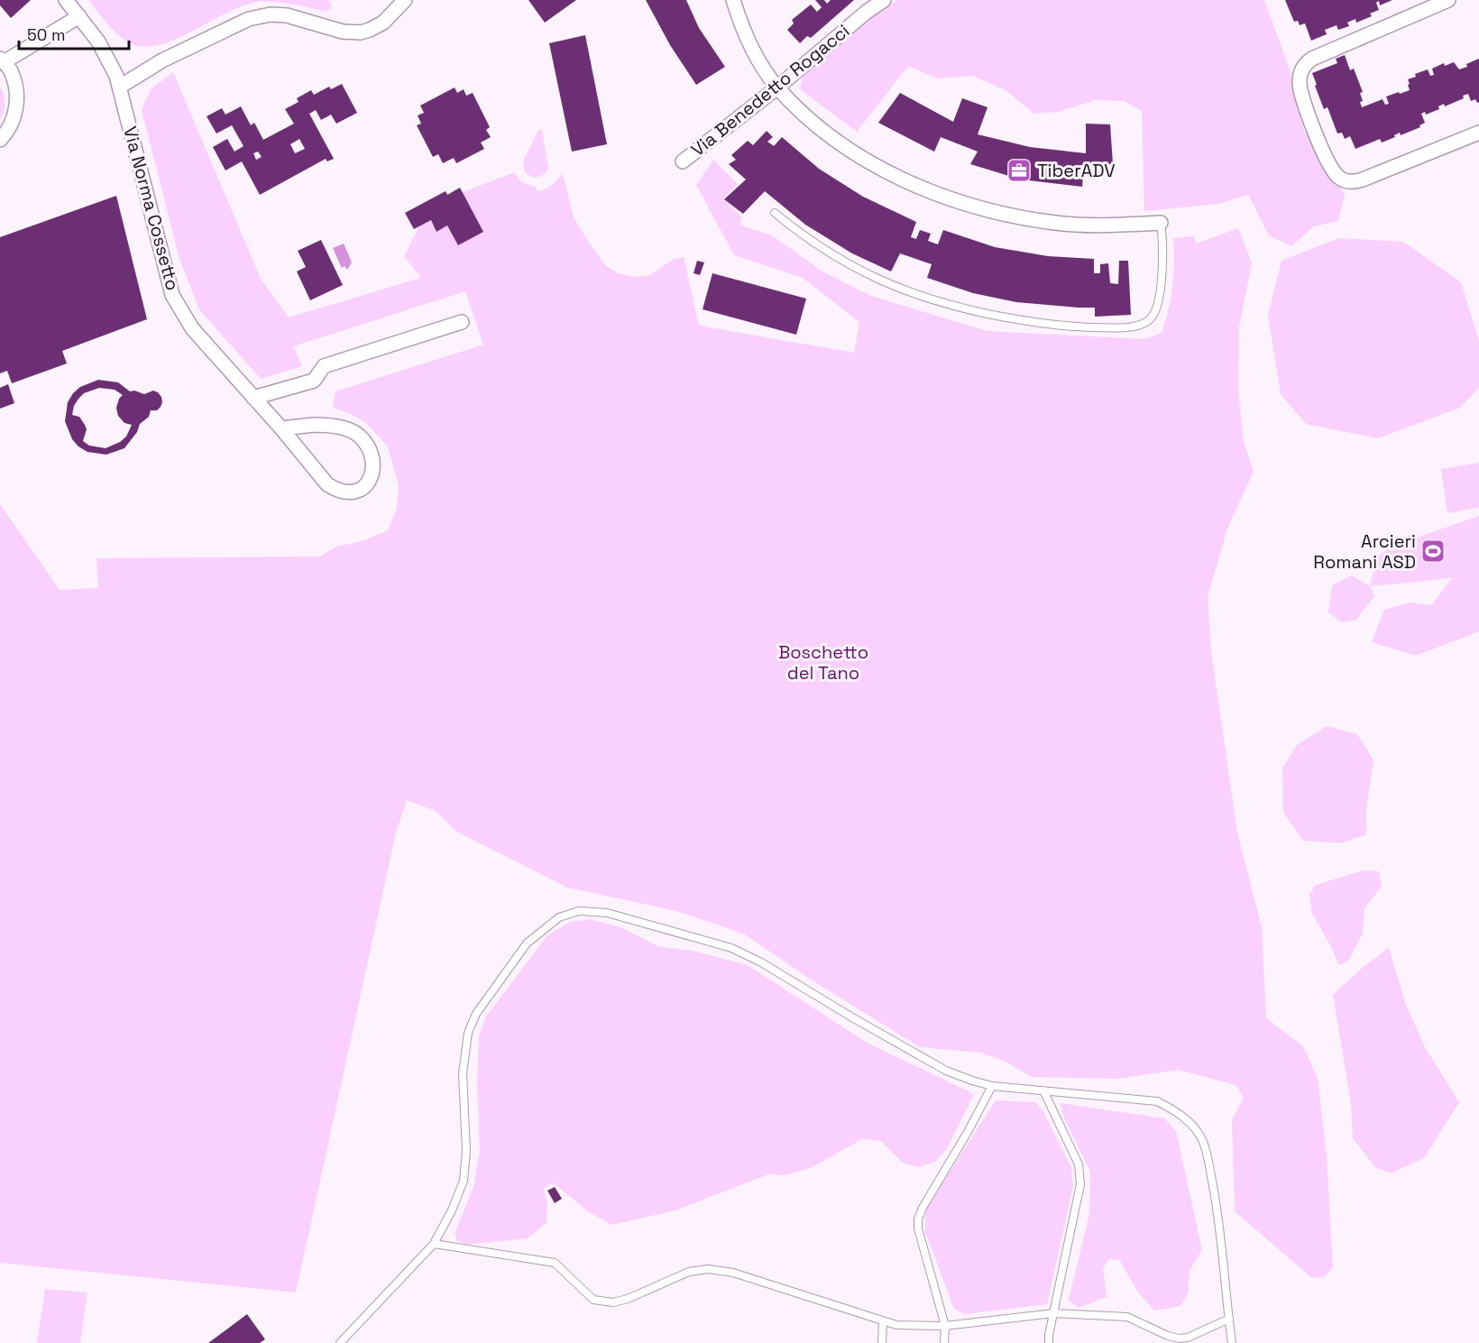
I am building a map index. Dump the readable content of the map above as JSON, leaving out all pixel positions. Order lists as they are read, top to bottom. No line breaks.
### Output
{"streets":{"street":["Via Benedetto Rogacci","Via Norma Cossetto"]},"parks":["Boschetto del Tano"],"places":{"office":["TiberADV"],"sports":["Arcieri Romani ASD"]},"scale_bar":"50 m"}
